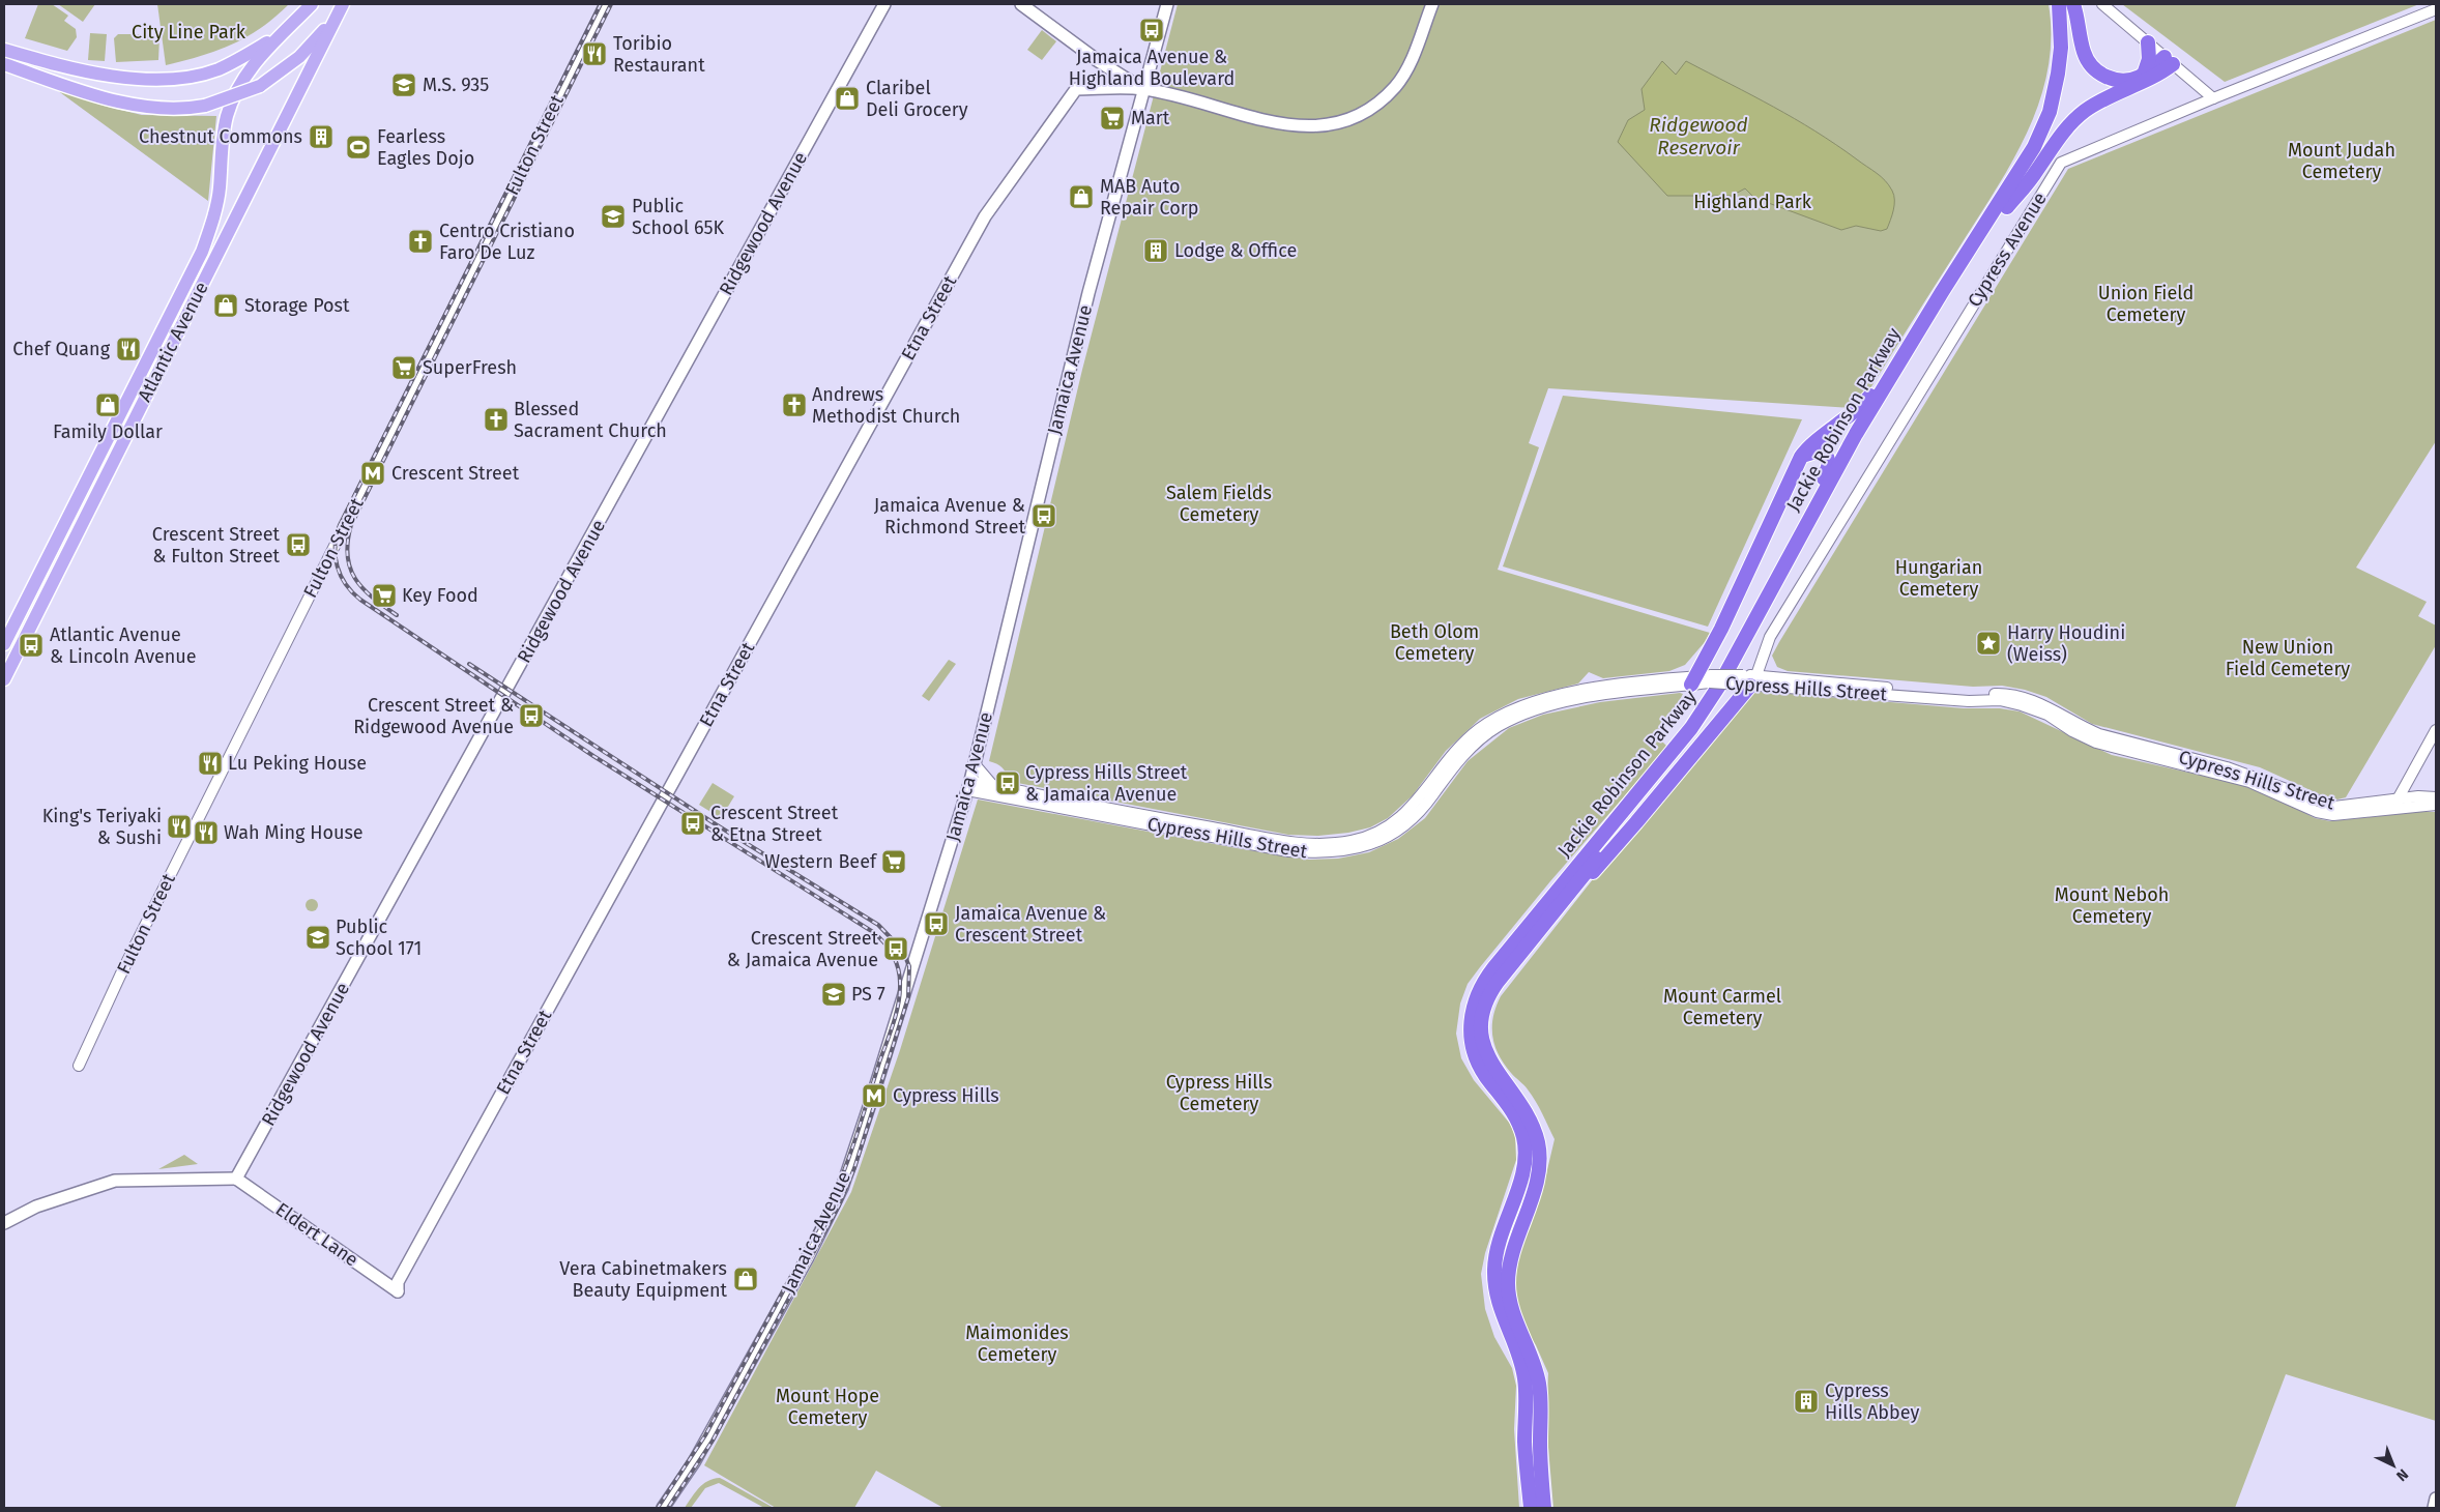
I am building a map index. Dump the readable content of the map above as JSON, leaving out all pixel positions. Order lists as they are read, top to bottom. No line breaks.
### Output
{"streets":{"highway":["Jackie Robinson Parkway"],"main road":["Ridgewood Avenue","Etna Street","Atlantic Avenue","Jamaica Avenue","Eldert Lane"],"street":["Fulton Street","Cypress Avenue","Cypress Hills Street"]},"crossings":[["Ridgewood Avenue","Eldert Lane"],["Cypress Avenue","Cypress Hills Street"],["Etna Street","Jamaica Avenue"],["Etna Street","Eldert Lane"],["Jamaica Avenue","Cypress Hills Street"]],"water":["Ridgewood Reservoir"],"parks":["City Line Park","Mount Judah Cemetery","Highland Park","Union Field Cemetery","Salem Fields Cemetery","Hungarian Cemetery","Beth Olom Cemetery","New Union Field Cemetery","Mount Neboh Cemetery","Mount Carmel Cemetery","Cypress Hills Cemetery","Maimonides Cemetery","Mount Hope Cemetery"],"places":{"bus stop":["Jamaica Avenue & Highland Boulevard","Jamaica Avenue & Richmond Street","Crescent Street & Fulton Street","Atlantic Avenue & Lincoln Avenue","Crescent Street & Ridgewood Avenue","Cypress Hills Street & Jamaica Avenue","Crescent Street & Etna Street","Jamaica Avenue & Crescent Street","Crescent Street & Jamaica Avenue"],"restaurant":["Toribio Restaurant","Chef Quang","Lu Peking House","King's Teriyaki & Sushi","Wah Ming House"],"school or university":["M.S. 935","Public School 65K","Public School 171","PS 7"],"shop":["Claribel Deli Grocery","MAB Auto Repair Corp","Storage Post","Family Dollar","Vera Cabinetmakers Beauty Equipment"],"supermarket":["Mart","SuperFresh","Key Food","Western Beef"],"building":["Chestnut Commons","Lodge & Office","Cypress Hills Abbey"],"sports":["Fearless Eagles Dojo"],"church":["Centro Cristiano Faro De Luz","Andrews Methodist Church","Blessed Sacrament Church"],"metro station":["Crescent Street","Cypress Hills"],"place":["Harry Houdini (Weiss)"]},"north":"bottom right"}
